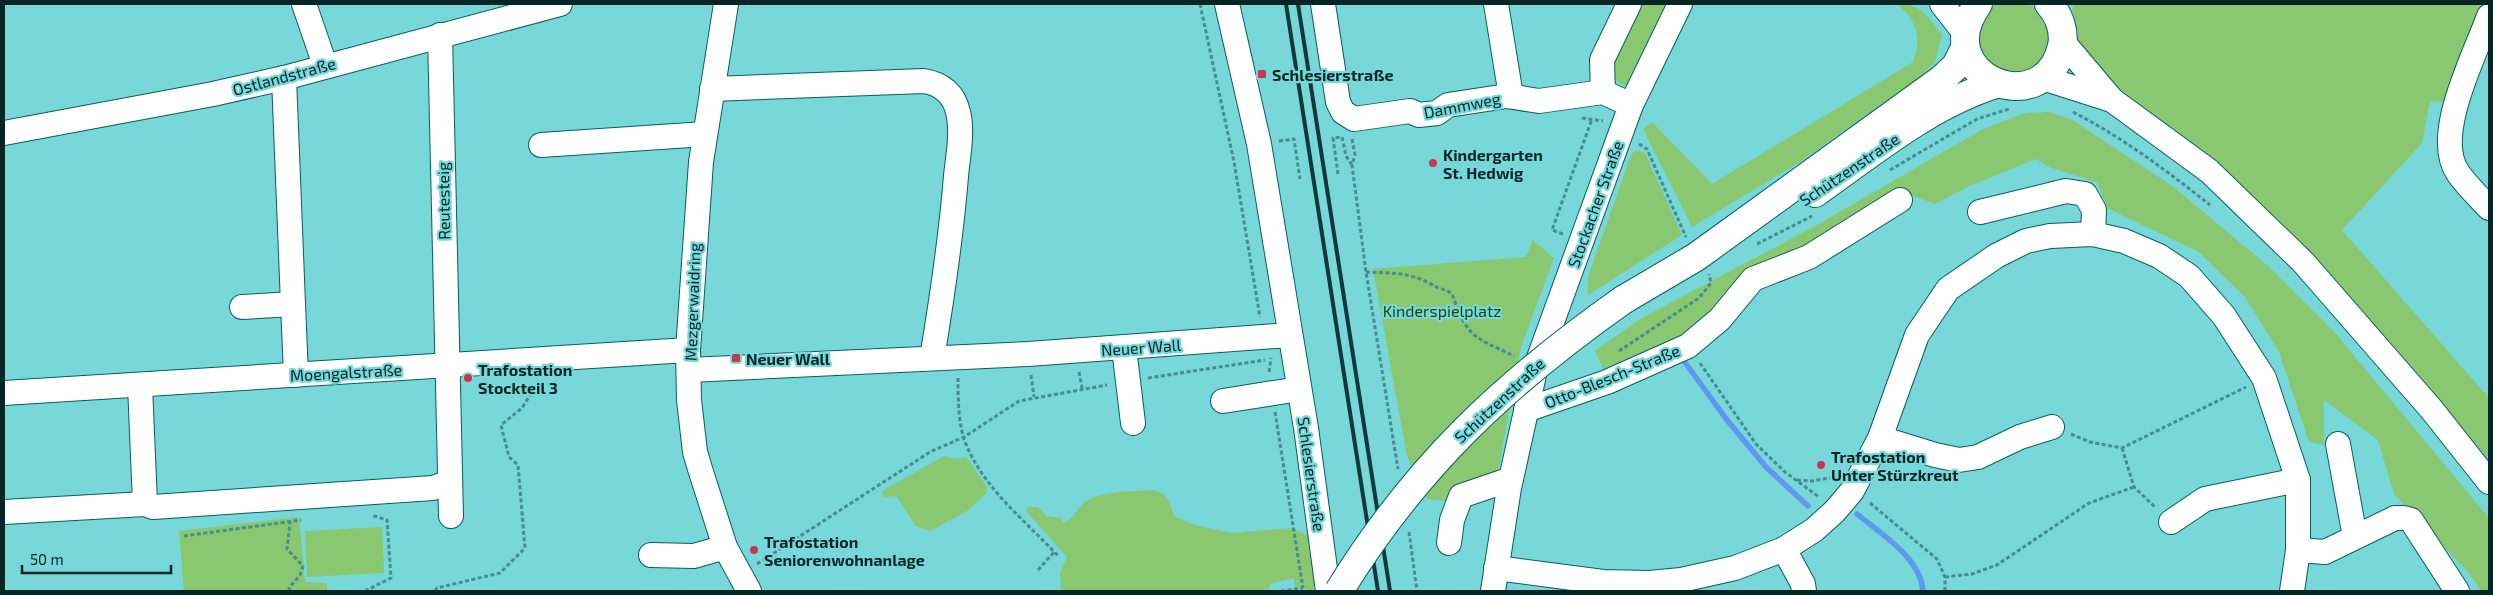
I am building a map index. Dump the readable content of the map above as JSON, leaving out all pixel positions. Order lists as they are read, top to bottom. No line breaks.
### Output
{"streets":{"main road":["Schützenstraße"],"street":["Ostlandstraße","Dammweg","Reutesteig","Stockacher Straße","Mezgerwaidring","Neuer Wall","Moengalstraße","Otto-Blesch-Straße","Schlesierstraße"]},"crossings":[["Ostlandstraße","Reutesteig"],["Reutesteig","Moengalstraße"],["Stockacher Straße","Otto-Blesch-Straße"],["Mezgerwaidring","Neuer Wall"],["Mezgerwaidring","Moengalstraße"],["Neuer Wall","Moengalstraße"],["Neuer Wall","Schlesierstraße"]],"parks":["Kinderspielplatz"],"places":{"transit":["Schlesierstraße","Neuer Wall"],"other":["Kindergarten St. Hedwig","Trafostation Stockteil 3","Trafostation Unter Stürzkreut","Trafostation Seniorenwohnanlage"]},"scale_bar":"50 m"}
